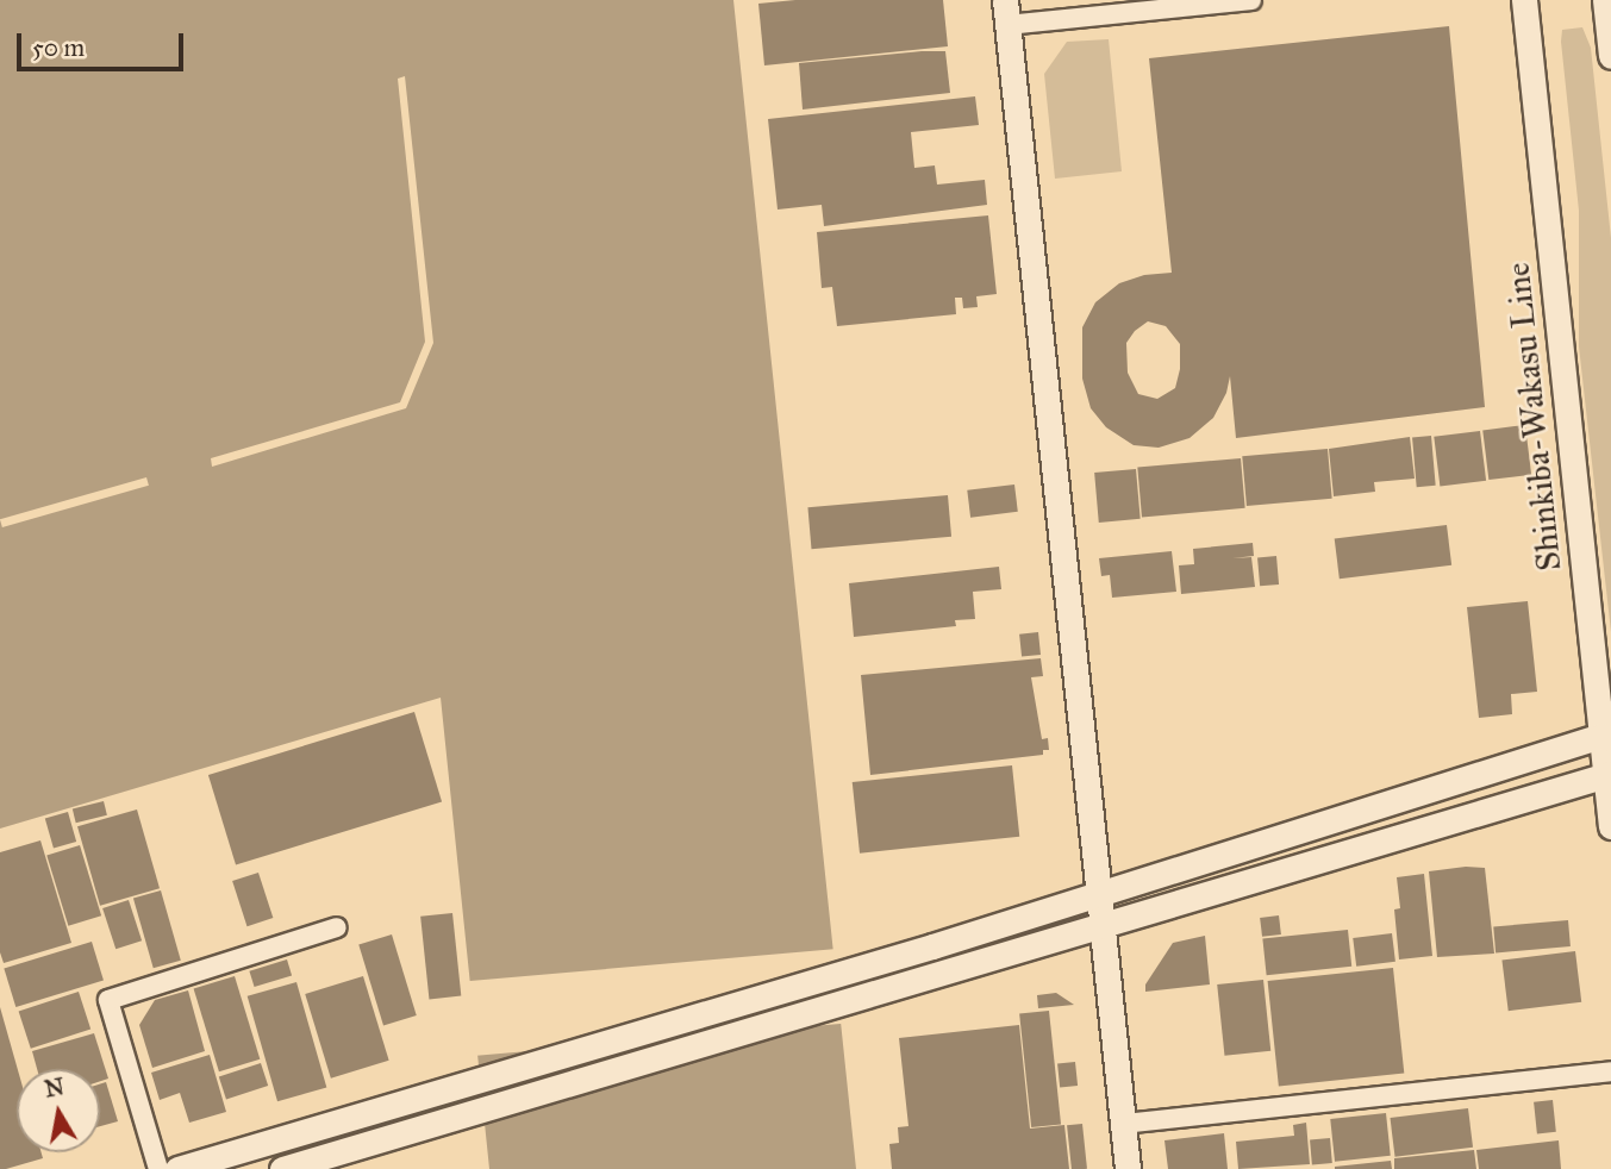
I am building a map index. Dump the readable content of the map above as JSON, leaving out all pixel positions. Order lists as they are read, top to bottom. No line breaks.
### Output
{"streets":{"street":["Shinkiba-Wakasu Line"]},"scale_bar":"50 m","north":"top"}
